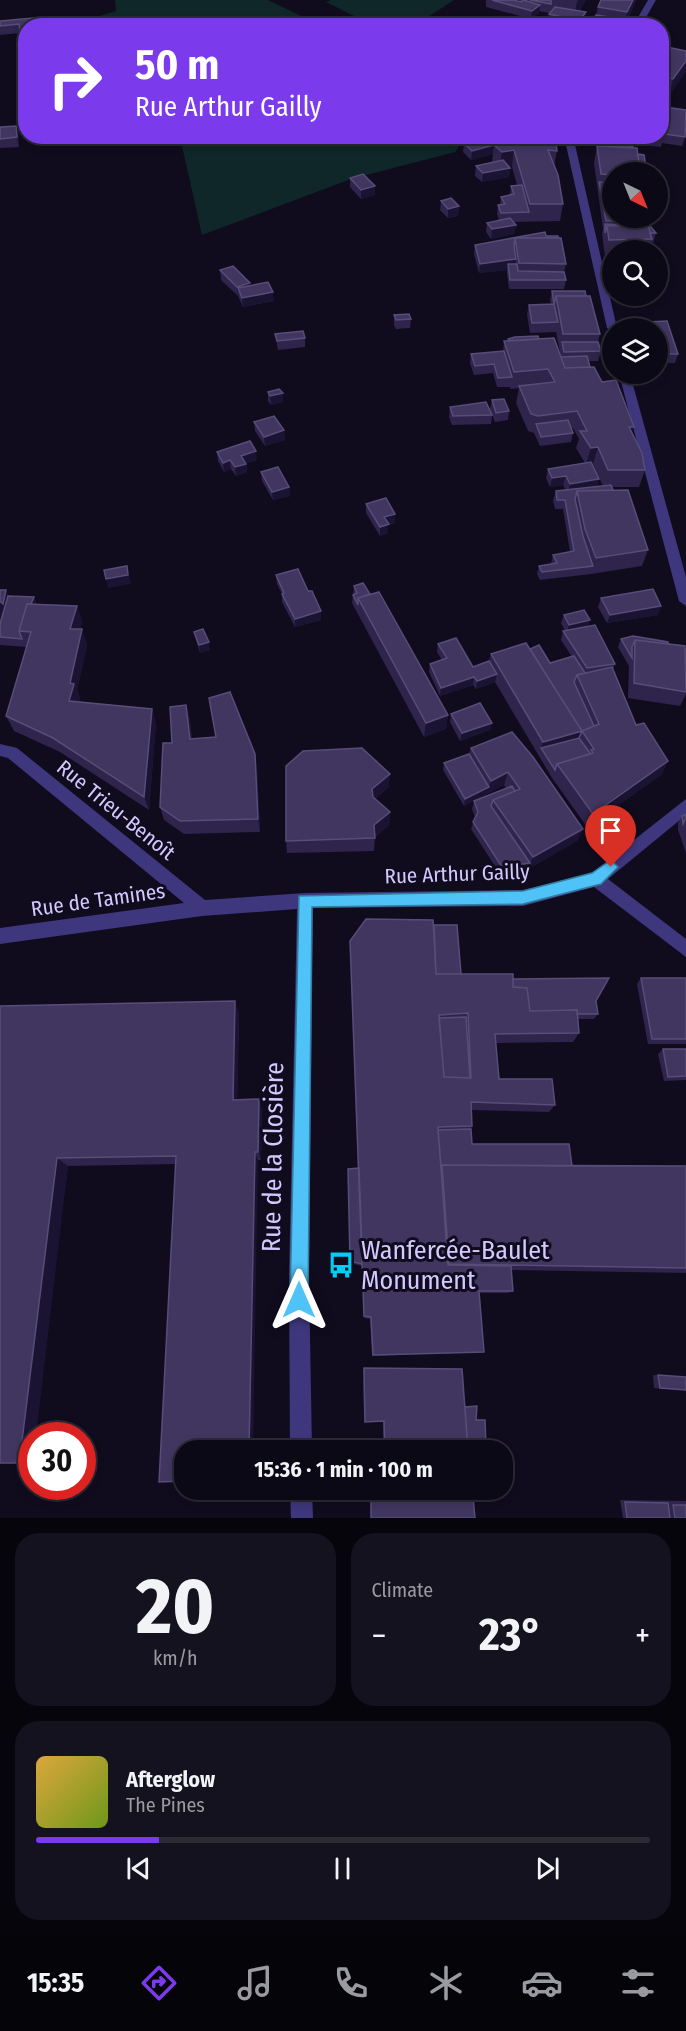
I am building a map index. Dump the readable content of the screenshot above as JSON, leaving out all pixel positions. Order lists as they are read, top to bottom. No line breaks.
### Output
{"streets":{"street":["Rue Trieu-Benoît","Rue Arthur Gailly","Rue de Tamines","Rue de la Closière"]},"crossings":[["Rue Trieu-Benoît","Rue Arthur Gailly"],["Rue Trieu-Benoît","Rue de Tamines"],["Rue Arthur Gailly","Rue de Tamines"],["Rue Arthur Gailly","Rue de la Closière"]],"places":{"bus stop":["Wanfercée-Baulet Monument"]},"north":"bottom right","page":{"turn":["50 m","Rue Arthur Gailly"],"limit":"30","trip":"15:36 · 1 min · 100 m","tile":[["20","km/h"],"Climate"],"heat":["−","23°","+"],"song":["Afterglow","The Pines"],"tabs":"15:35"}}
